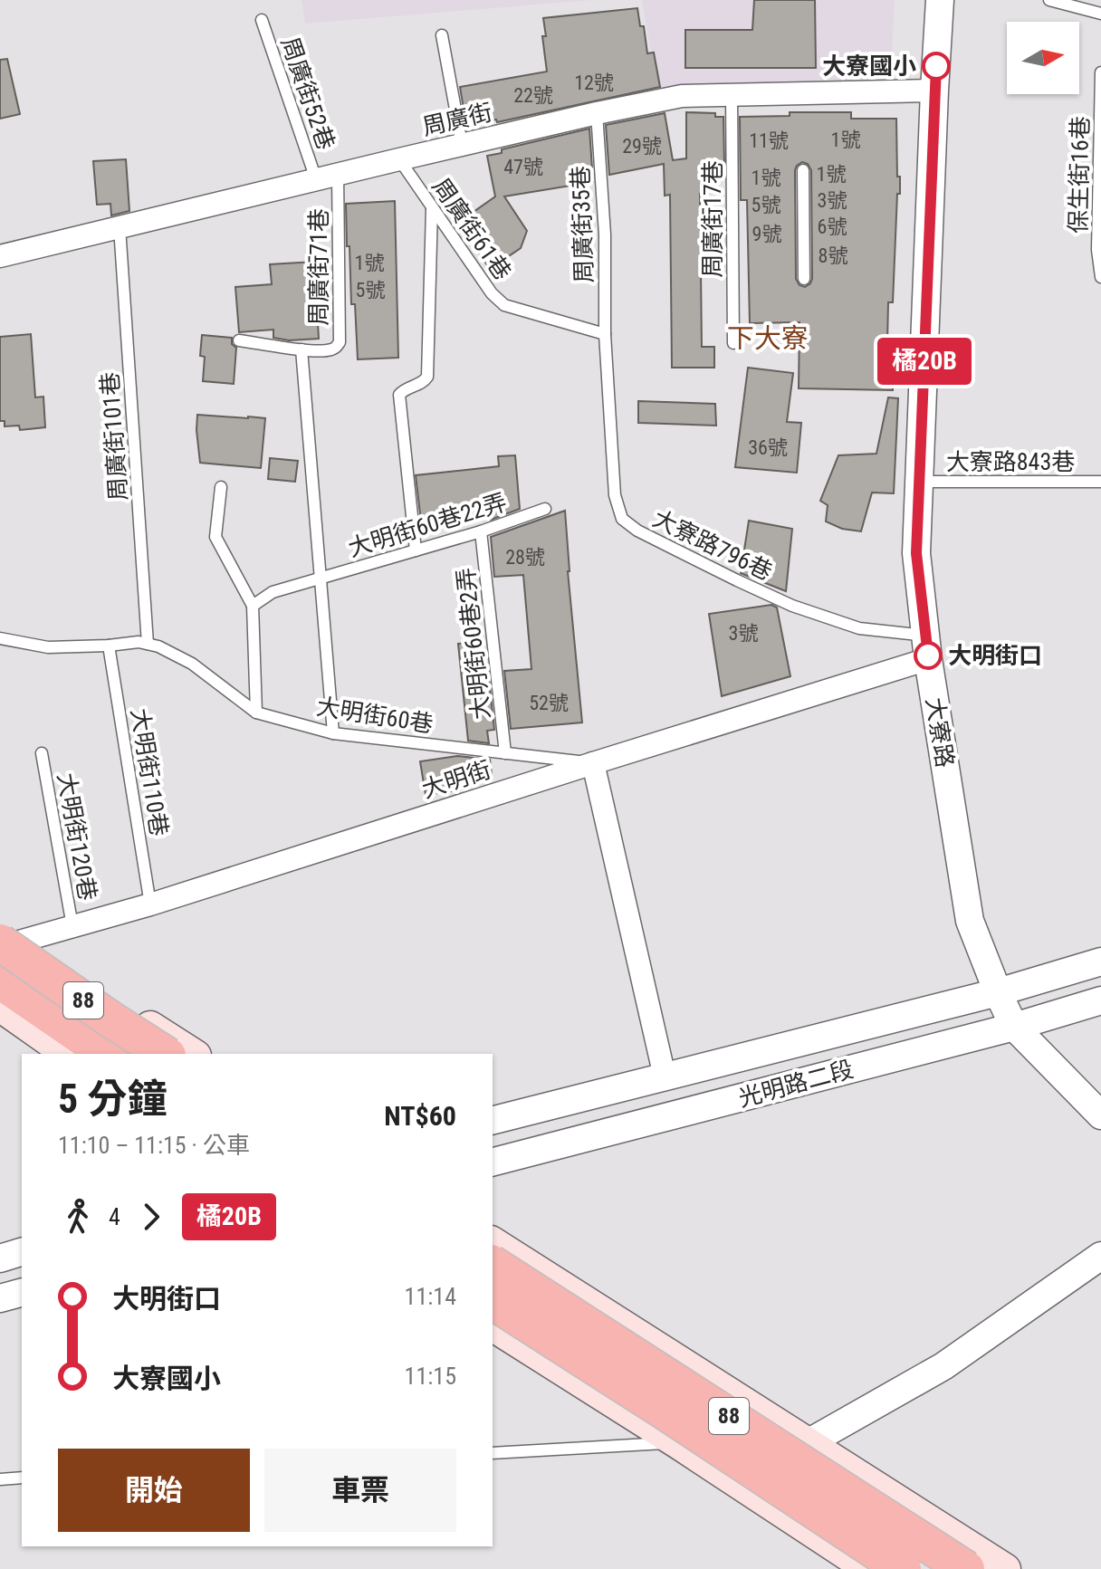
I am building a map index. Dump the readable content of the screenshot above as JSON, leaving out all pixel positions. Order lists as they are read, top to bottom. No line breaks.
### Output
{"streets":{"highway":["88"],"street":["周廣街","大寮路","大明街","光明路二段"],"lane":["周廣街52巷","保生街16巷","周廣街17巷","周廣街35巷","周廣街61巷","周廣街71巷","周廣街101巷","大寮路843巷","大明街60巷22弄","大寮路796巷","大明街60巷2弄","大明街60巷","大明街110巷","大明街120巷"]},"crossings":[["周廣街52巷","周廣街"],["周廣街","周廣街17巷"],["周廣街","周廣街35巷"],["周廣街","周廣街61巷"],["周廣街","周廣街71巷"],["周廣街","周廣街101巷"],["周廣街","大寮路"],["周廣街35巷","周廣街61巷"],["周廣街35巷","大寮路796巷"],["周廣街61巷","大寮路796巷"],["周廣街71巷","大明街60巷22弄"],["周廣街101巷","大明街60巷"],["大寮路843巷","大寮路"],["大明街60巷22弄","大明街60巷2弄"],["大明街60巷22弄","大明街60巷"],["大寮路796巷","大寮路"],["大寮路796巷","大明街"],["大明街60巷2弄","大明街60巷"],["大明街60巷","大明街110巷"],["大明街60巷","大明街"],["大寮路","大明街"],["大寮路","光明路二段"],["大明街110巷","大明街"],["大明街","大明街120巷"],["大明街","88"]],"districts":["下大寮"],"places":["大寮國小","大明街口"],"lines":["bus line 橘20B"],"house_numbers":["12號","22號","1號","11號","29號","47號","1號","1號","3號","5號","6號","9號","8號","1號","5號","36號","28號","3號","52號"],"north":"right","page":{"on_map":"橘20B","heading":["5 分鐘","11:10 – 11:15 · 公車","NT$60"],"legs":["4","橘20B"],"list":[{"name":"大明街口","value":"11:14"},{"name":"大寮國小","value":"11:15"}],"buttons":["開始","車票"]}}
